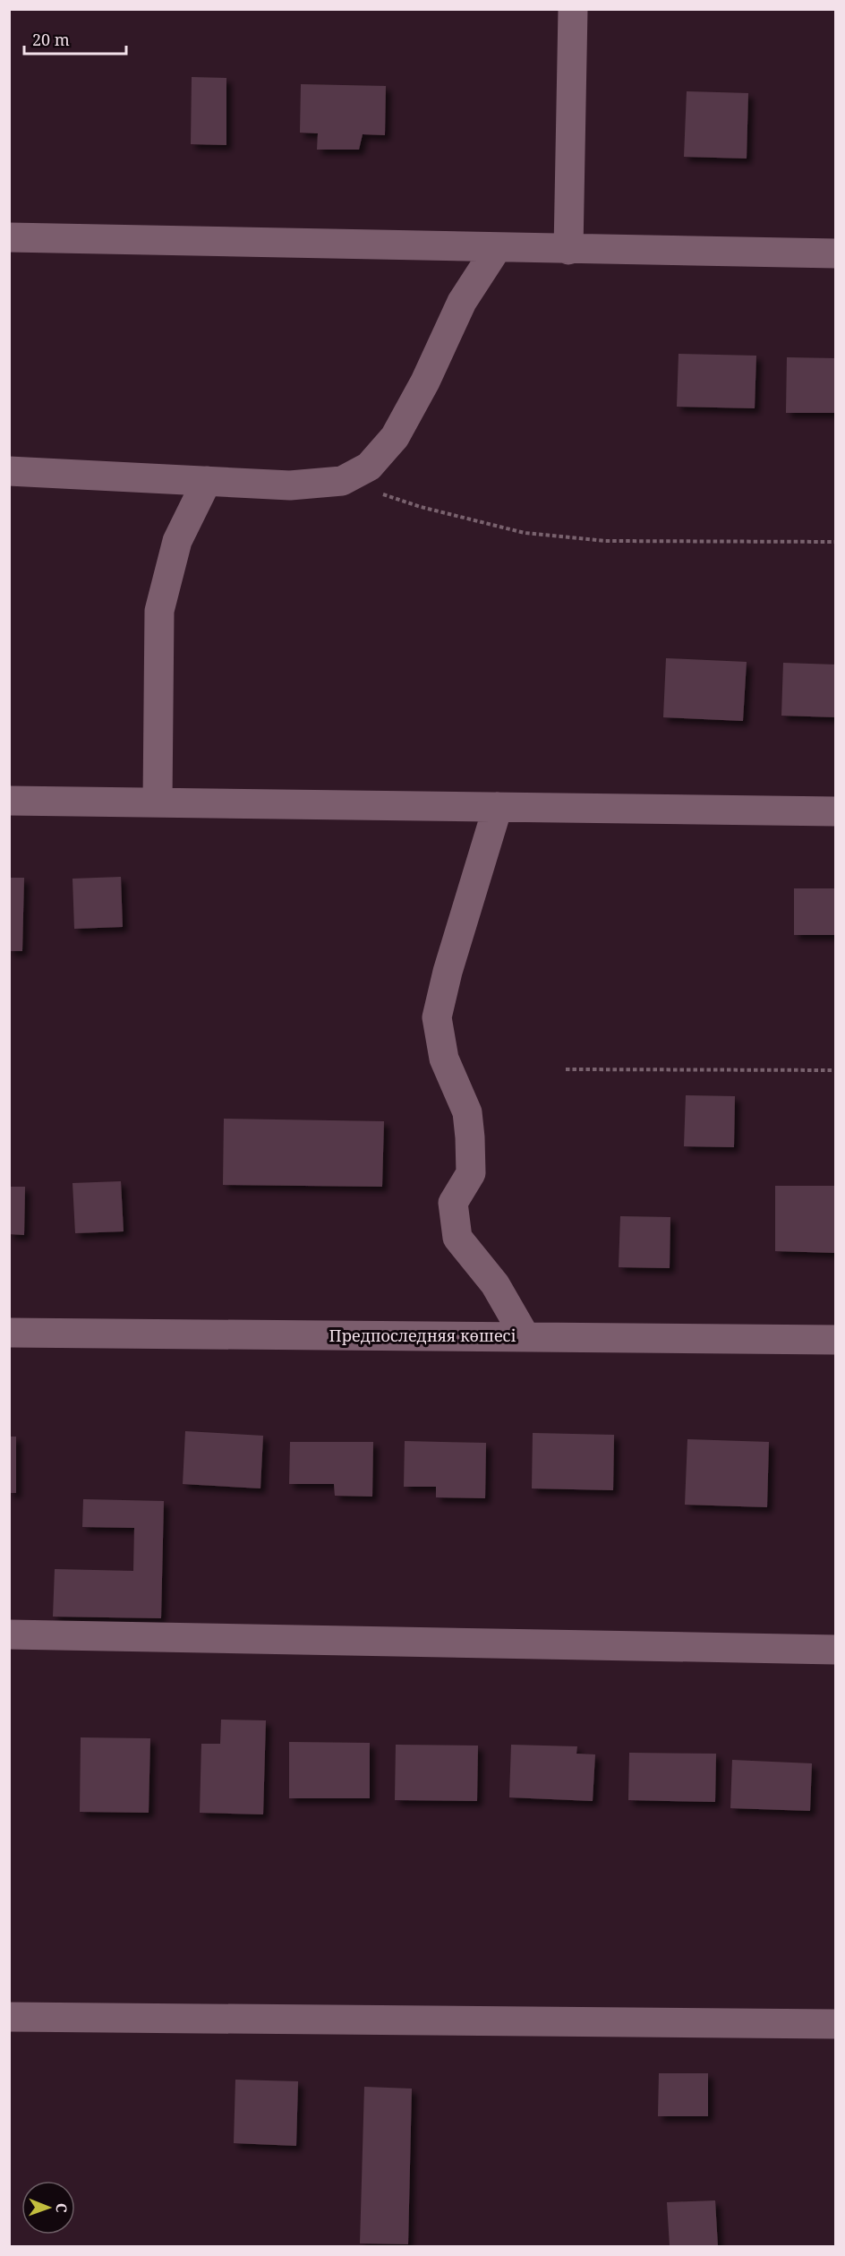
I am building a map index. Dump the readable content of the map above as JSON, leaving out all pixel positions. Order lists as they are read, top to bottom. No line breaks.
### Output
{"streets":{"street":["Предпоследняя көшесі"]},"scale_bar":"20 m","north":"right"}
